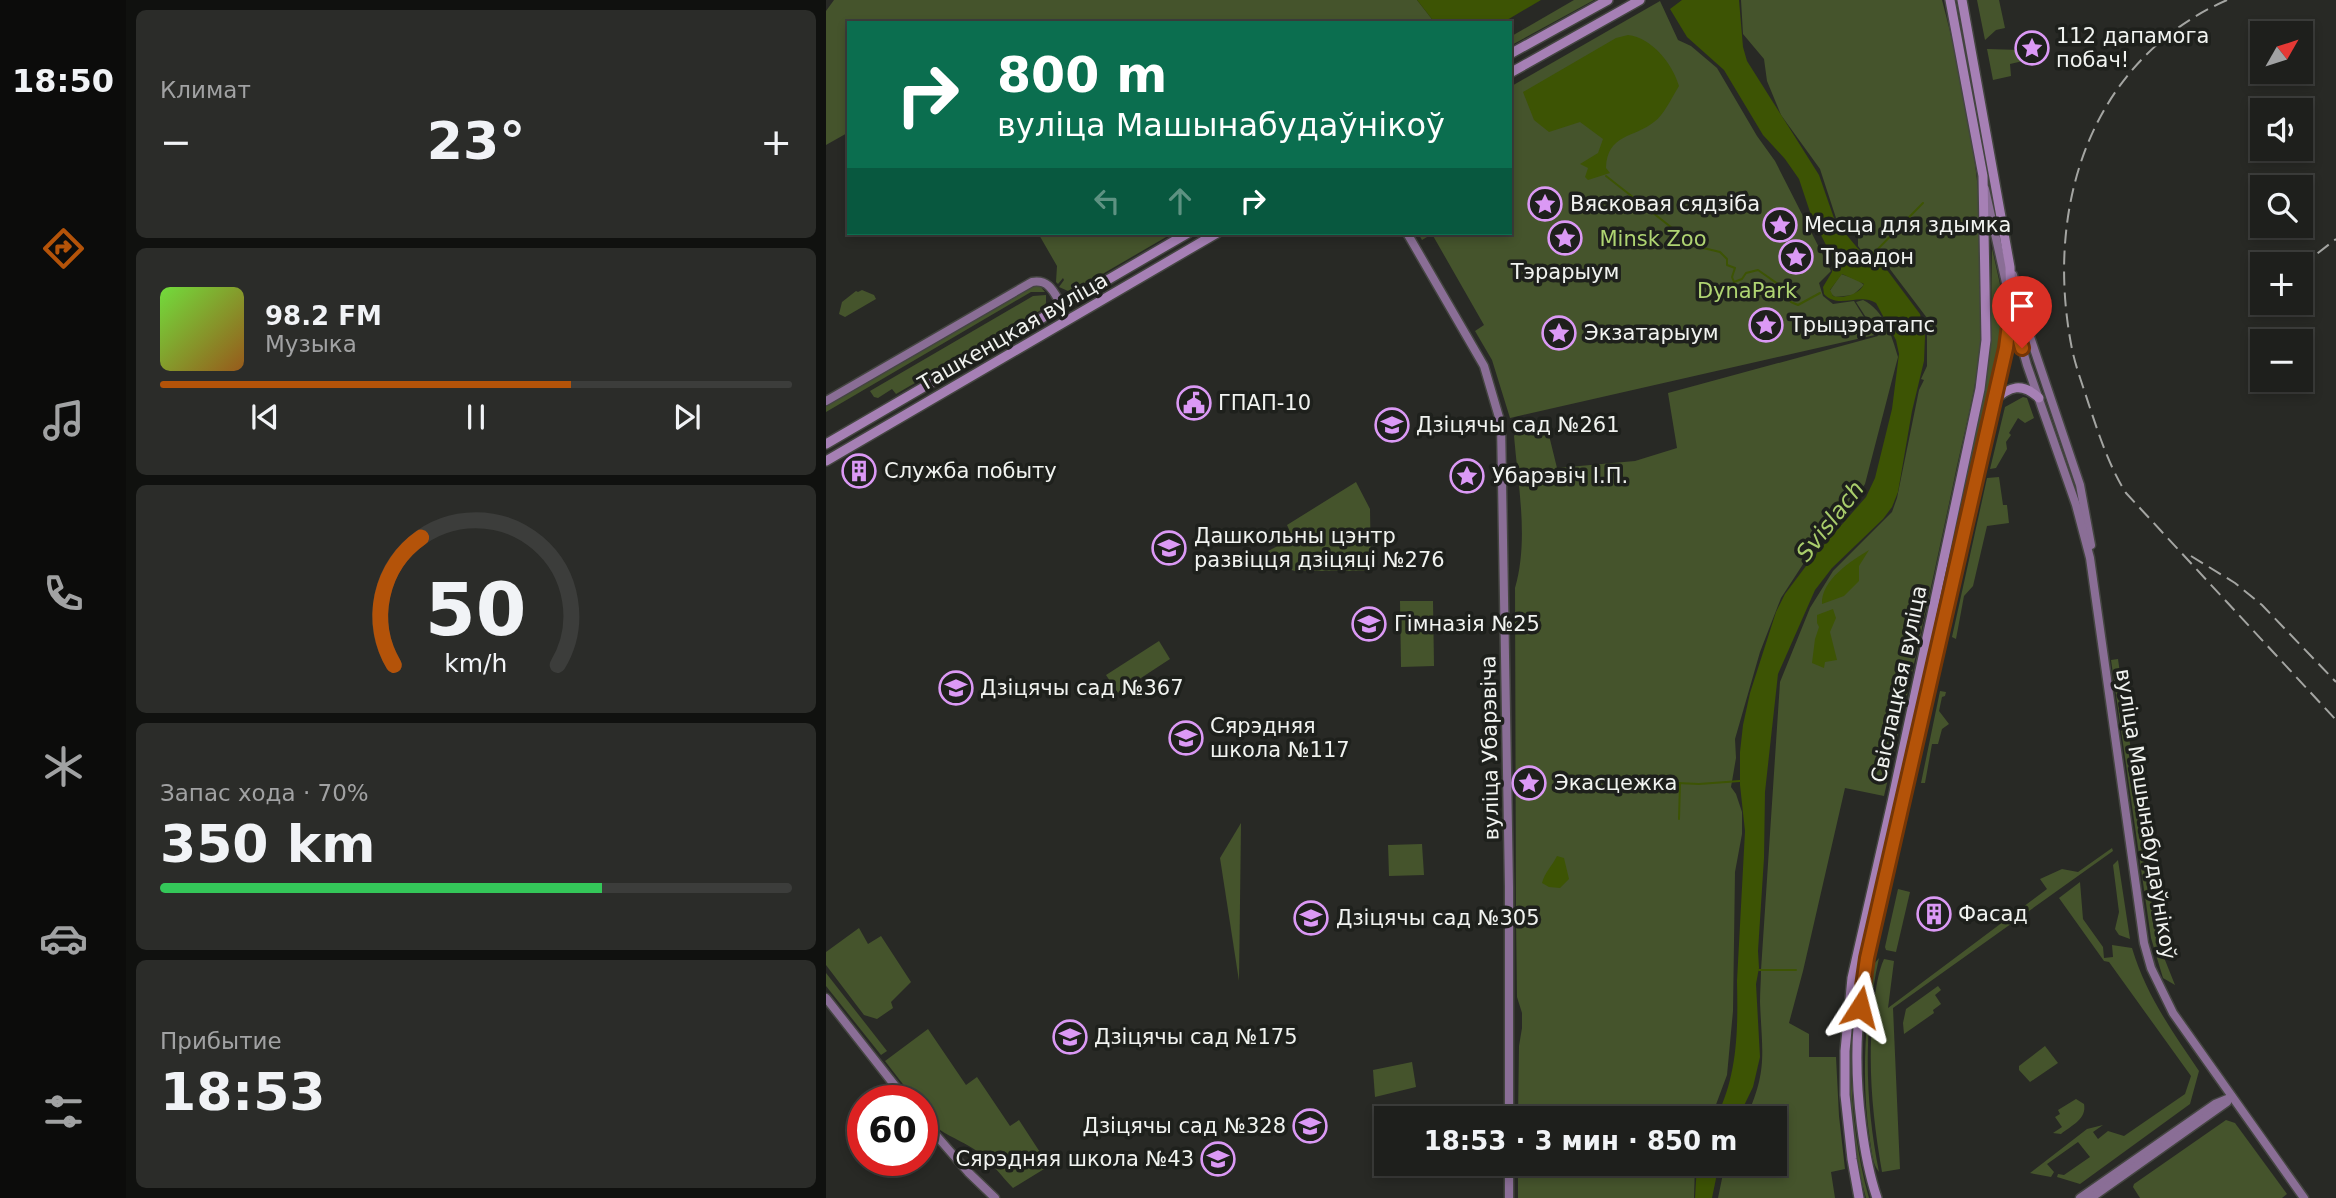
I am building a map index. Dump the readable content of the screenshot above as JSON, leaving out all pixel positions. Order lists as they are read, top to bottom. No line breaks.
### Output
{"streets":{"main road":["Ташкенцкая вуліца","Свіслацкая вуліца","вуліца Убарэвіча","вуліца Машынабудаўнікоў"]},"crossings":[["Свіслацкая вуліца","вуліца Машынабудаўнікоў"]],"water":["Svislach"],"parks":["Minsk Zoo","DynaPark"],"places":{"place":["112 дапамога побач!","Вясковая сядзіба","Месца для здымка","Тэрарыум","Траадон","Трыцэратапс","Экзатарыум","Убарэвіч І.П.","Экасцежка"],"public building":["ГПАП-10"],"school or university":["Дзіцячы сад №261","Дашкольны цэнтр развіцця дзіцяці №276","Гімназія №25","Дзіцячы сад №367","Сярэдняя школа №117","Дзіцячы сад №305","Дзіцячы сад №175","Дзіцячы сад №328","Сярэдняя школа №43"],"building":["Служба побыту","Фасад"]},"north":"top right","page":{"tabs":"18:50","tile":["Климат",["Запас хода · 70%","350 km"],["Прибытие","18:53"]],"map_buttons":["+","−"],"turn":["800 m","вуліца Машынабудаўнікоў"],"heat":["−","23°","+"],"song":["98.2 FM","Музыка"],"limit":"60","trip":"18:53 · 3 мин · 850 m","gauge":["50","km/h"]}}
